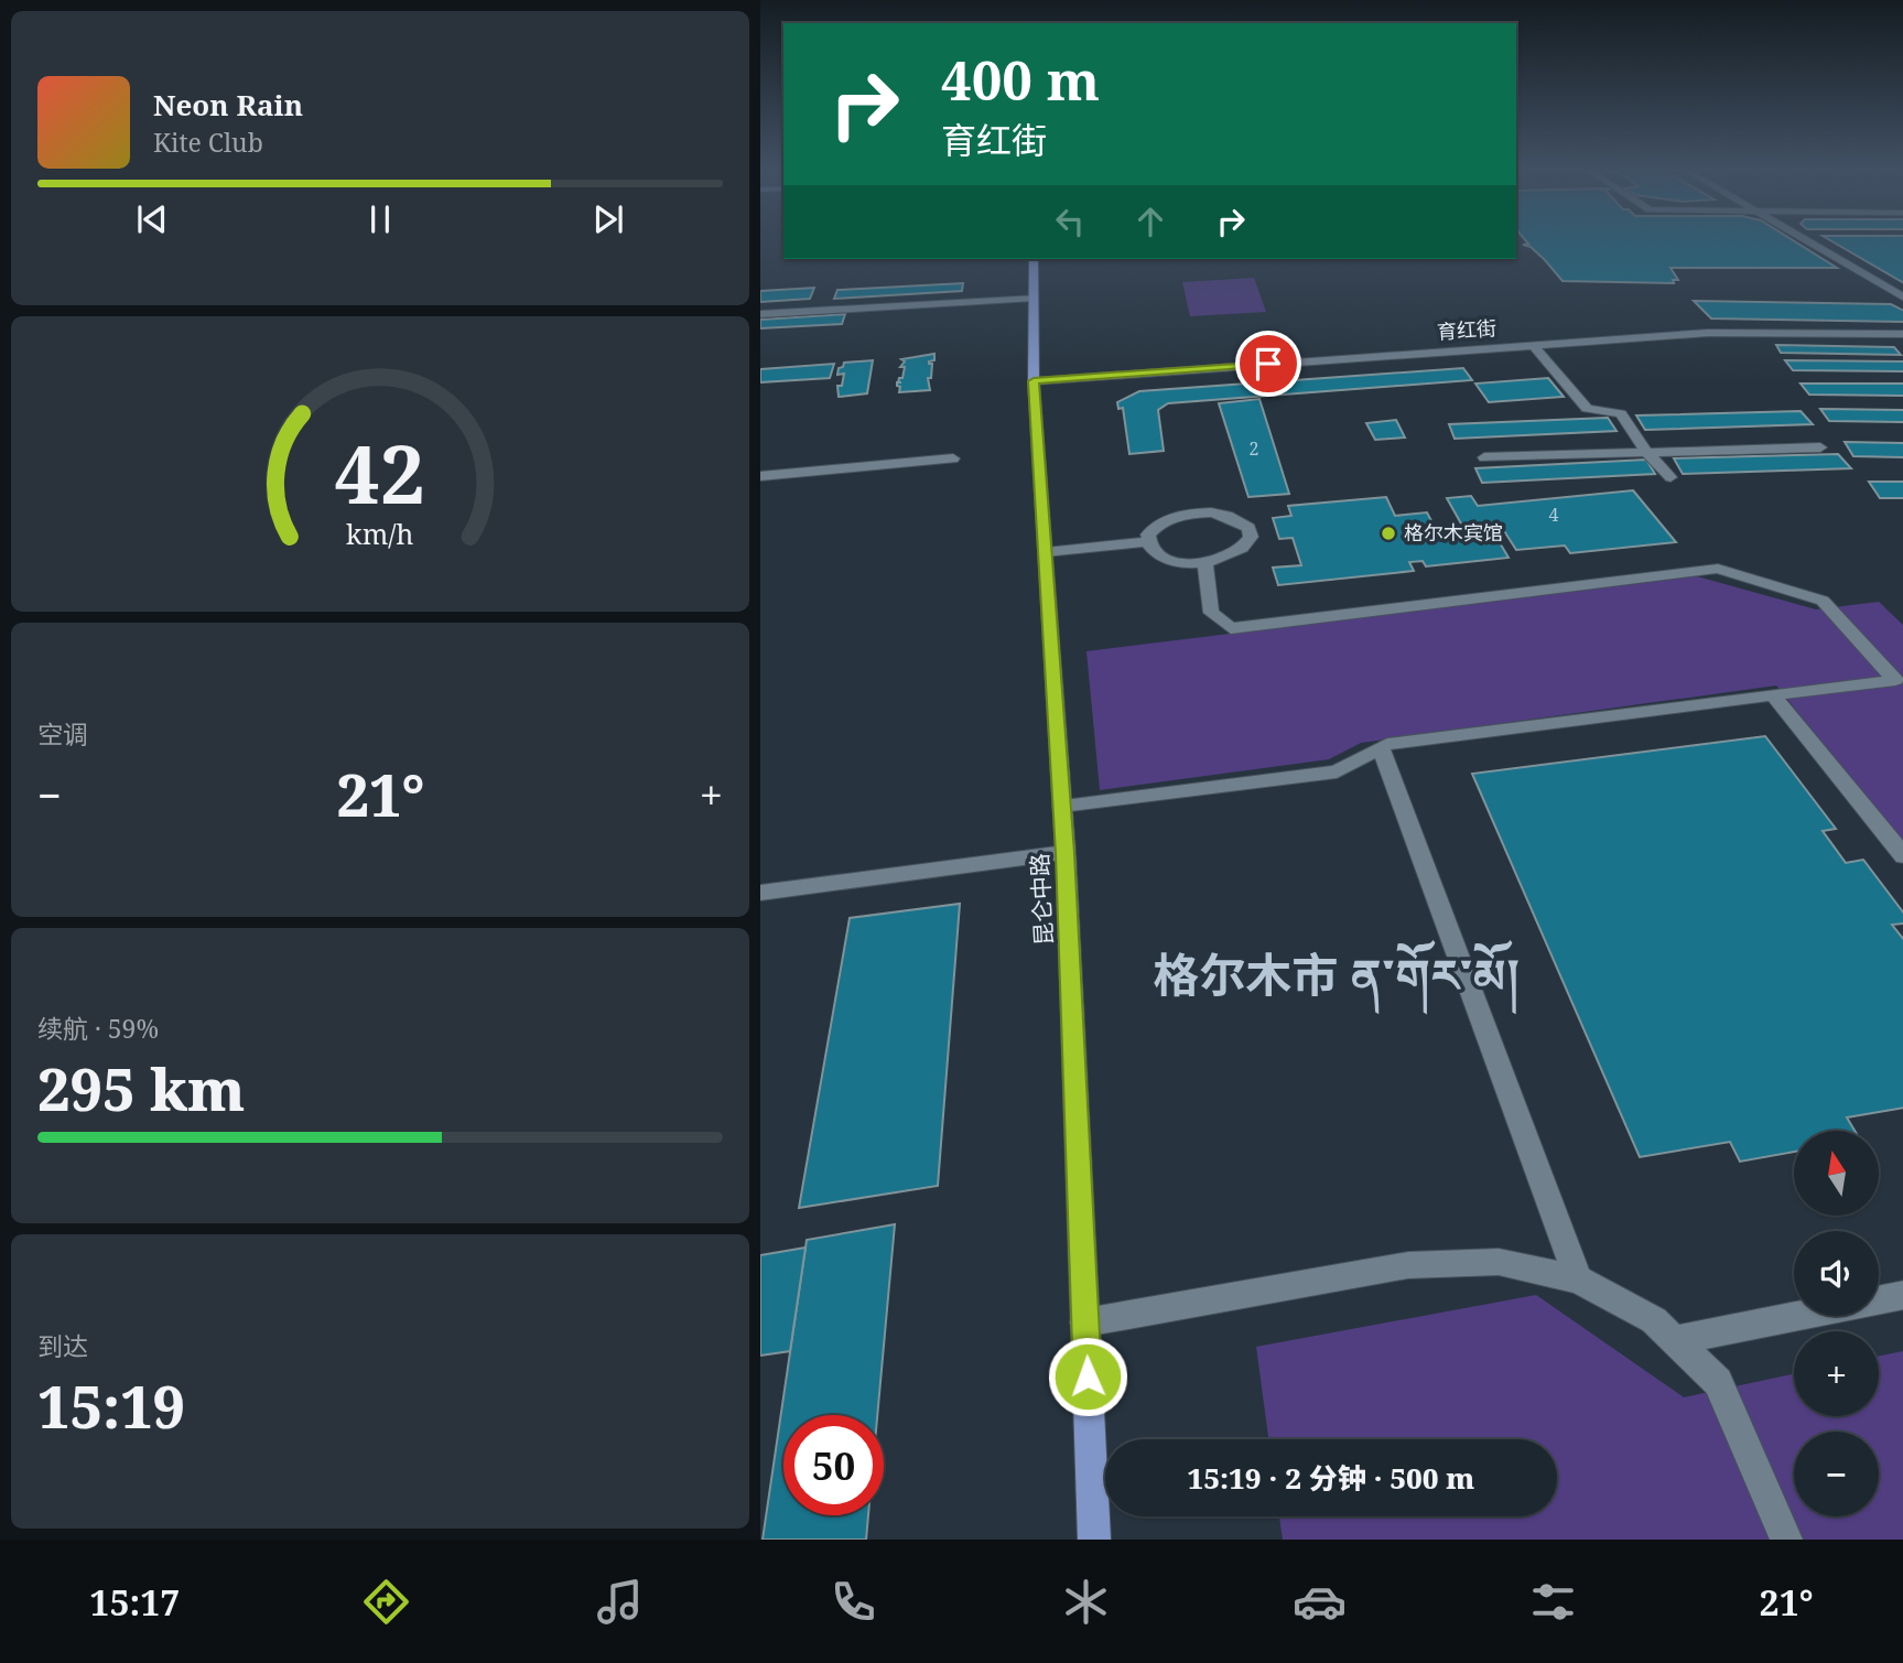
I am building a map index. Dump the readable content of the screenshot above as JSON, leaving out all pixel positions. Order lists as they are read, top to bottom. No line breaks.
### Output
{"streets":{"main road":["昆仑中路"],"street":["育红街"]},"crossings":[["育红街","昆仑中路"]],"districts":["格尔木市 ན་གོར་མོ།"],"places":["格尔木宾馆"],"house_numbers":["2","4"],"north":"top","page":{"turn":["400 m","育红街"],"song":["Neon Rain","Kite Club"],"tile":["空调",["续航 · 59%","295 km"],["到达","15:19"]],"heat":["−","21°","+"],"map_buttons":["+","−"],"limit":"50","trip":"15:19 · 2 分钟 · 500 m","tabs":["15:17","21°"],"gauge":["42","km/h"]}}
